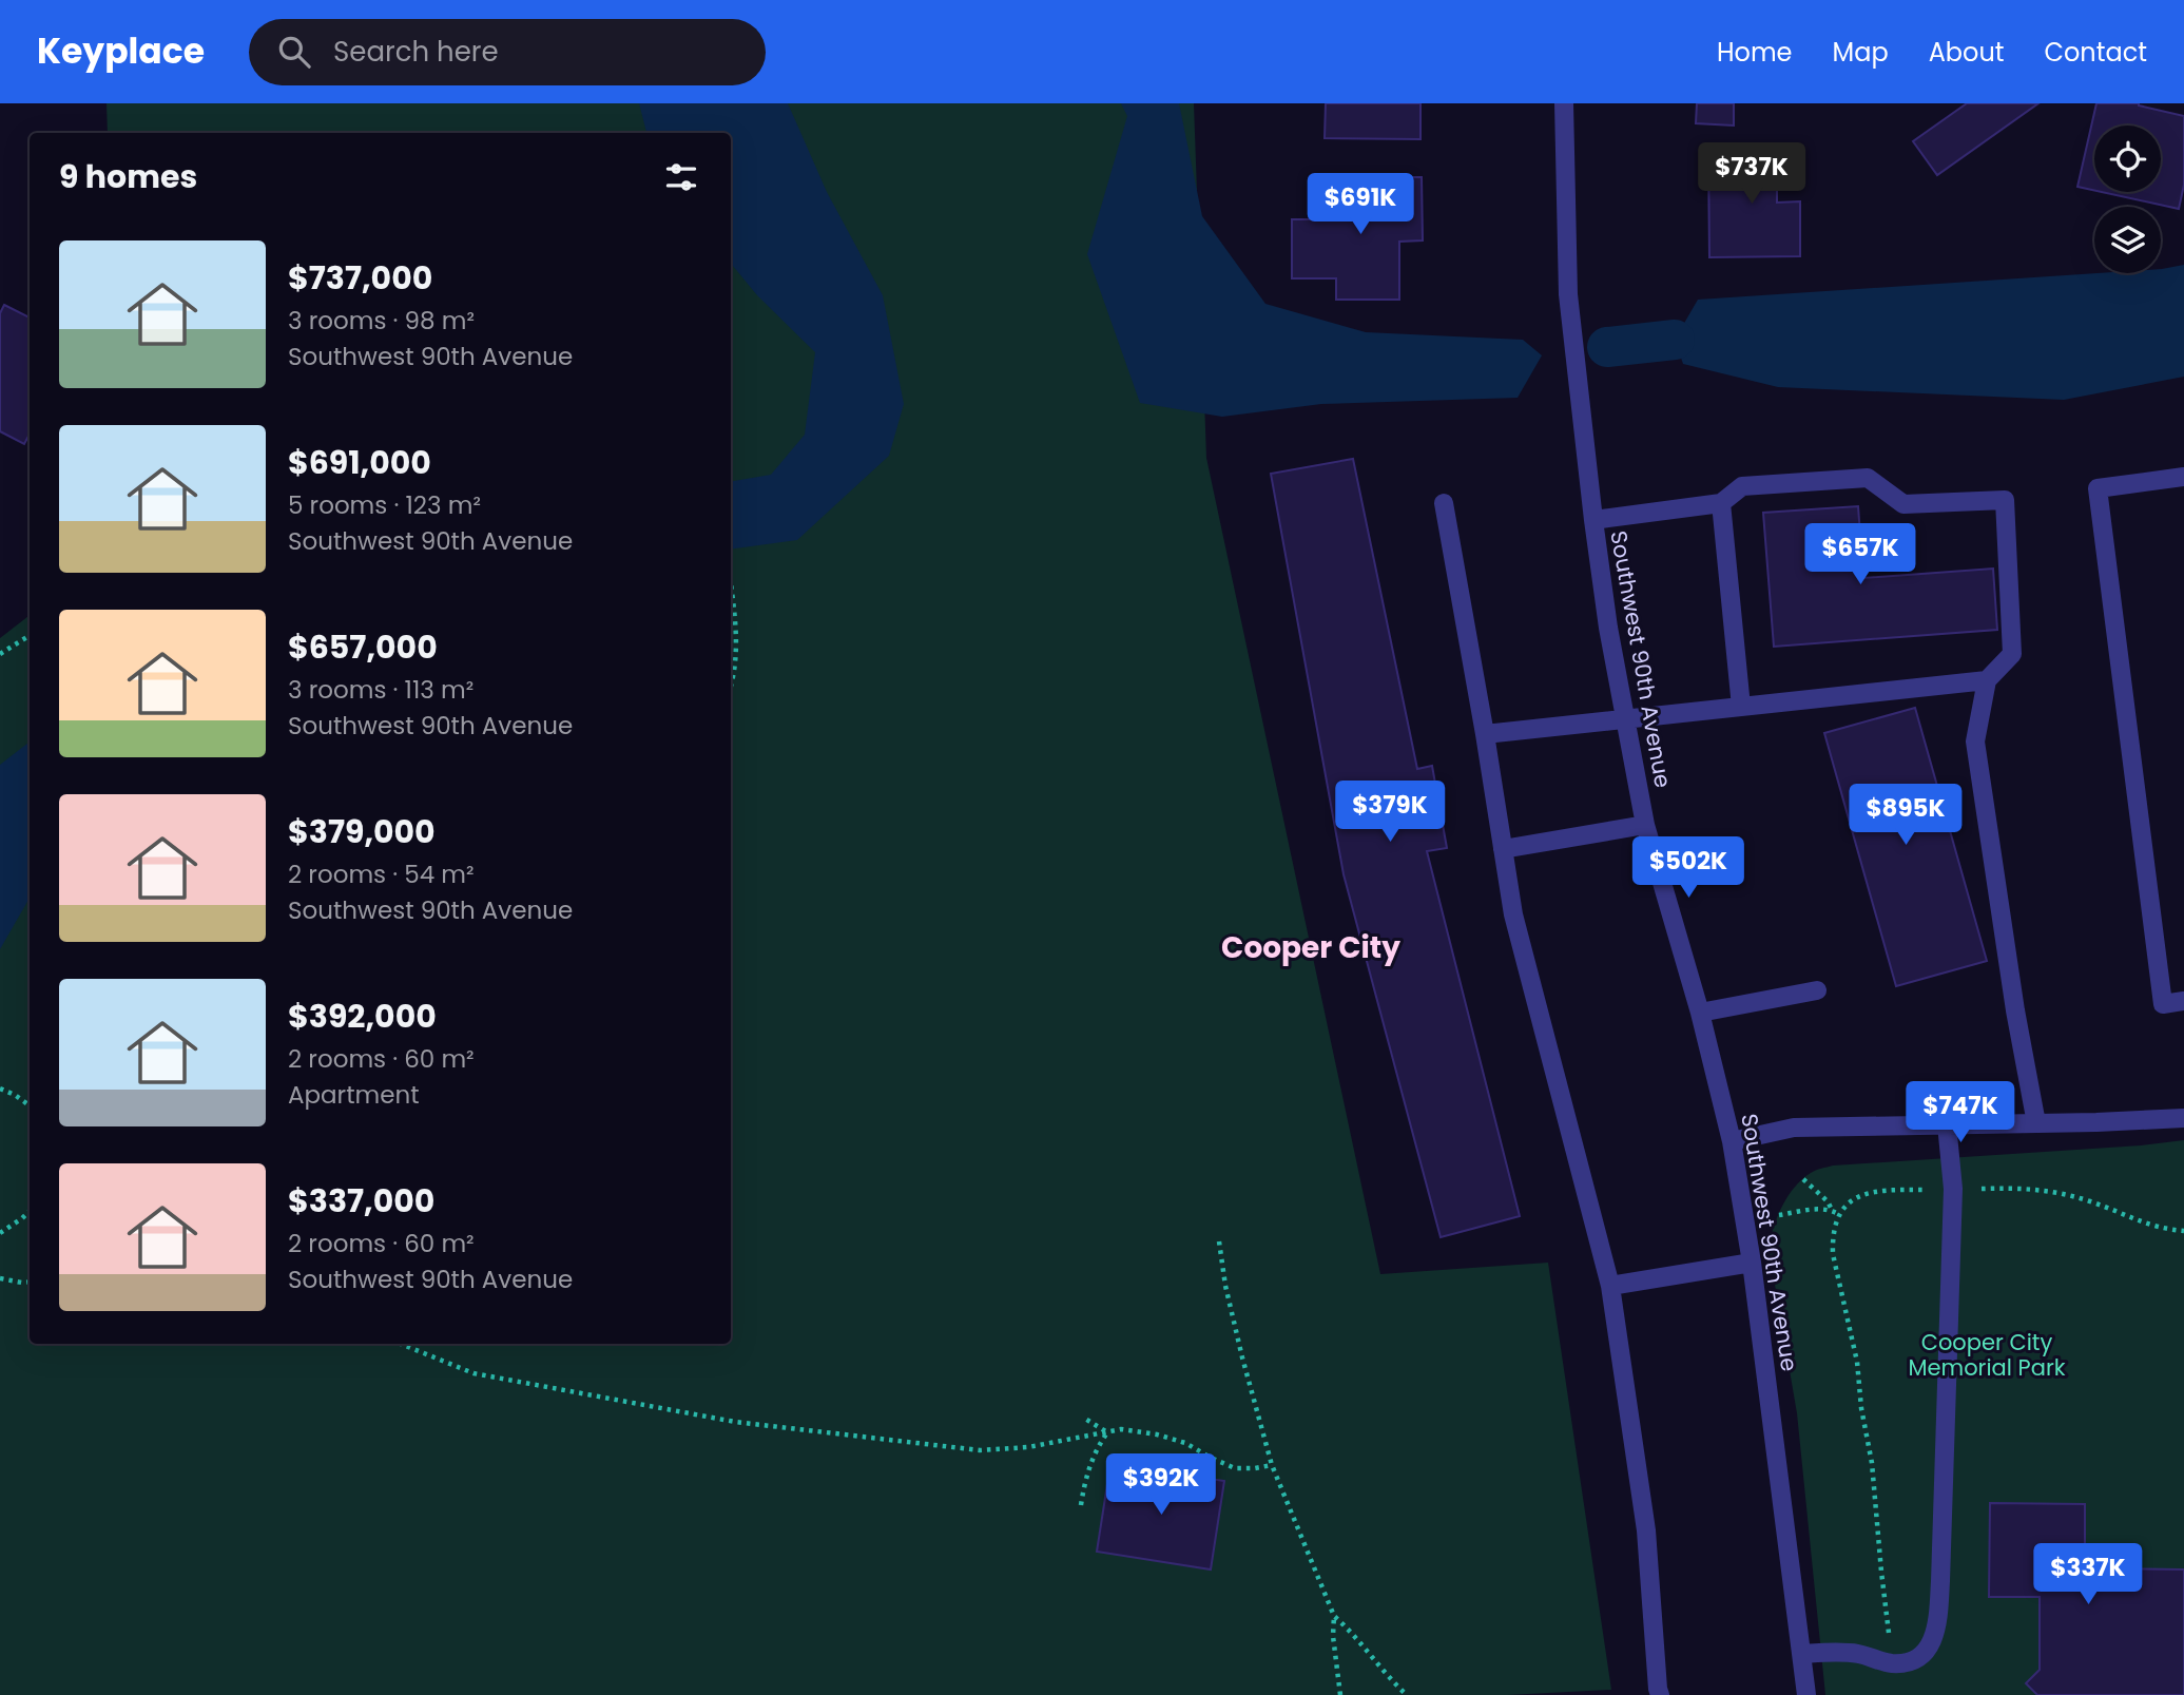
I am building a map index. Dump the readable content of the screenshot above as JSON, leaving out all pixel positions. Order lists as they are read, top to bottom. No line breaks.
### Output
{"streets":{"street":["Southwest 90th Avenue"]},"districts":["Cooper City"],"parks":["Cooper City Memorial Park"],"page":{"header":"Keyplace","search":"Search here","nav":["Home","Map","About","Contact"],"heading":"9 homes","price":["$737K","$691K","$657K","$379K","$895K","$502K","$747K","$392K","$337K"],"list":[{"name":"$737,000","note":"3 rooms · 98 m² · Southwest 90th Avenue"},{"name":"$691,000","note":"5 rooms · 123 m² · Southwest 90th Avenue"},{"name":"$657,000","note":"3 rooms · 113 m² · Southwest 90th Avenue"},{"name":"$379,000","note":"2 rooms · 54 m² · Southwest 90th Avenue"},{"name":"$392,000","note":"2 rooms · 60 m² · Apartment"},{"name":"$337,000","note":"2 rooms · 60 m² · Southwest 90th Avenue"}]}}
